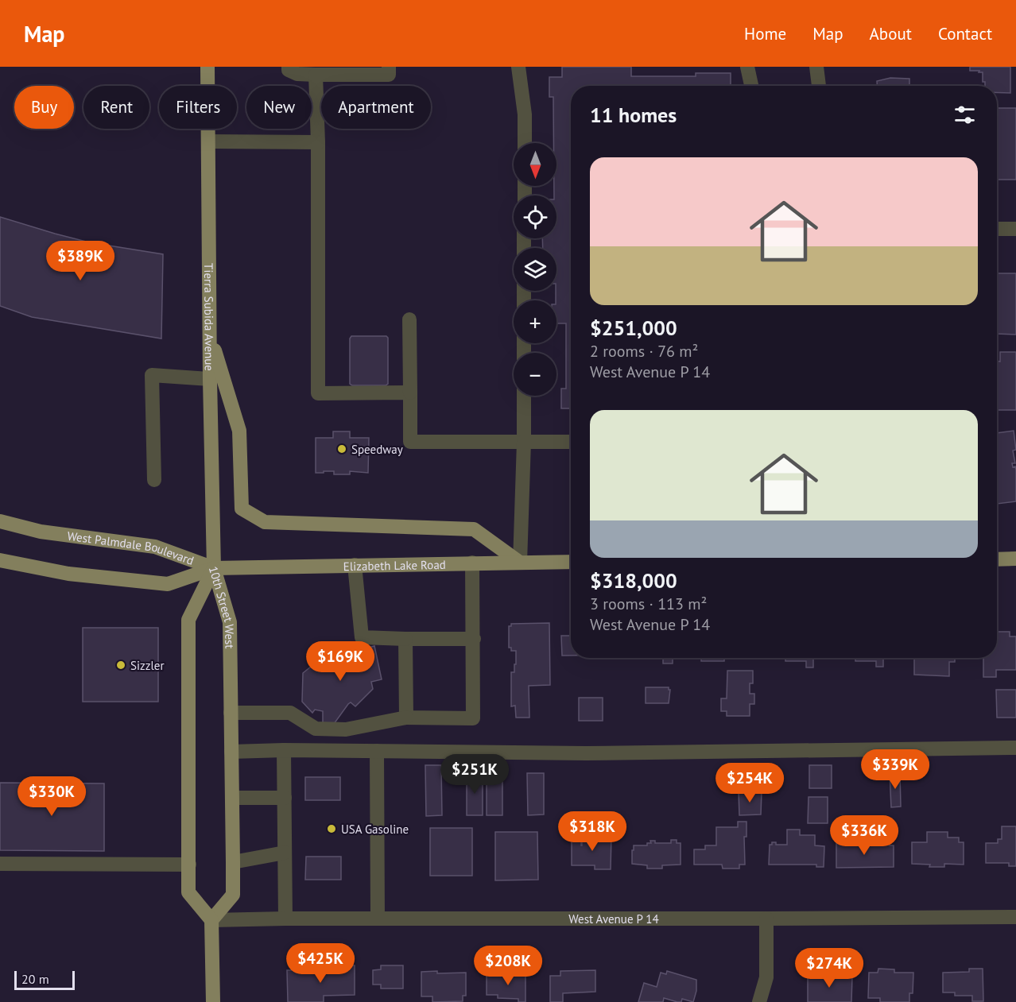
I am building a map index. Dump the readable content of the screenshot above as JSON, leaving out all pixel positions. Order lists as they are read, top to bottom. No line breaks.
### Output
{"streets":{"main road":["Tierra Subida Avenue","West Palmdale Boulevard","Elizabeth Lake Road","10th Street West"],"street":["West Avenue P 14"]},"crossings":[["Tierra Subida Avenue","West Palmdale Boulevard"],["Tierra Subida Avenue","Elizabeth Lake Road"],["Tierra Subida Avenue","10th Street West"],["West Palmdale Boulevard","Elizabeth Lake Road"],["West Palmdale Boulevard","10th Street West"],["Elizabeth Lake Road","10th Street West"],["10th Street West","West Avenue P 14"]],"places":["Speedway","Sizzler","USA Gasoline"],"scale_bar":"20 m","north":"bottom","page":{"header":"Map","nav":["Home","Map","About","Contact"],"chip":["Buy","Rent","Filters","New","Apartment"],"heading":"11 homes","map_buttons":["+","−"],"list":[{"name":"$251,000","note":"2 rooms · 76 m² · West Avenue P 14"},{"name":"$318,000","note":"3 rooms · 113 m² · West Avenue P 14"}],"price":["$389K","$169K","$339K","$251K","$254K","$330K","$318K","$336K","$425K","$208K","$274K"],"scale":"20 m"}}
